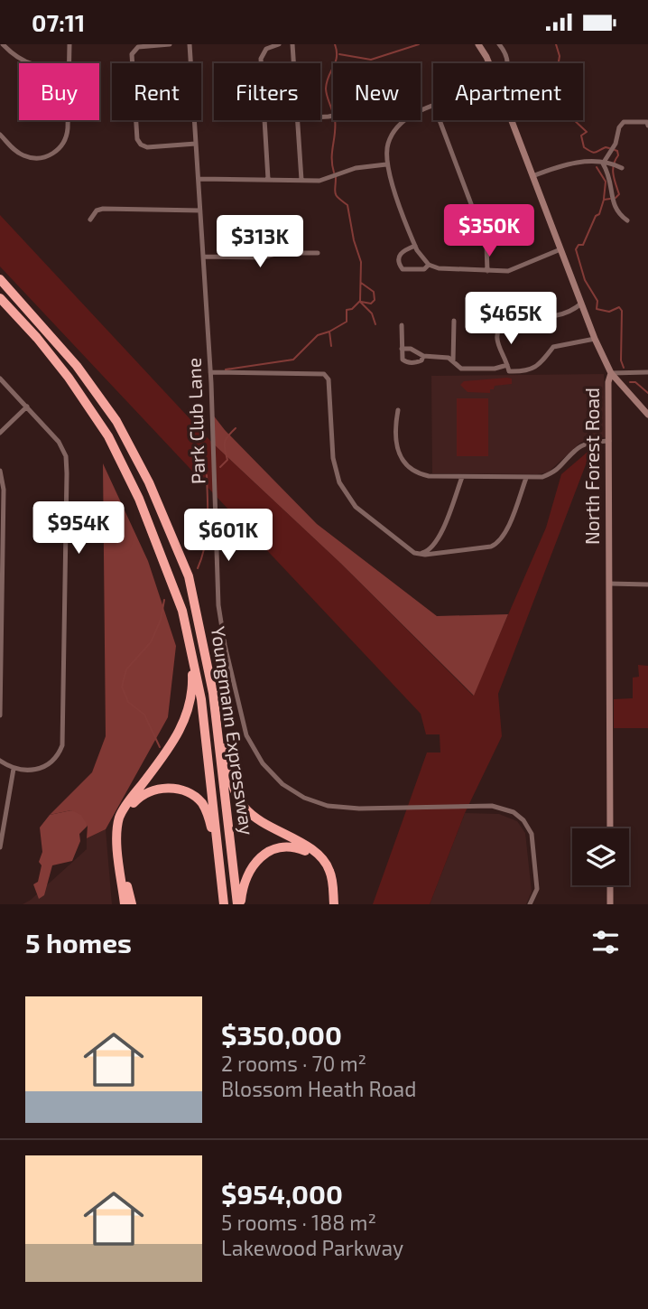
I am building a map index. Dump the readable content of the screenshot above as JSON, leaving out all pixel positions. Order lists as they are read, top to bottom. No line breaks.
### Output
{"streets":{"highway":["Youngmann Expressway"],"street":["Park Club Lane","North Forest Road"]},"page":{"status":"07:11","chip":["Buy","Rent","Filters","New","Apartment"],"price":["$350K","$313K","$465K","$954K","$601K"],"heading":"5 homes","list":[{"name":"$350,000","note":"2 rooms · 70 m² · Blossom Heath Road"},{"name":"$954,000","note":"5 rooms · 188 m² · Lakewood Parkway"}]}}
